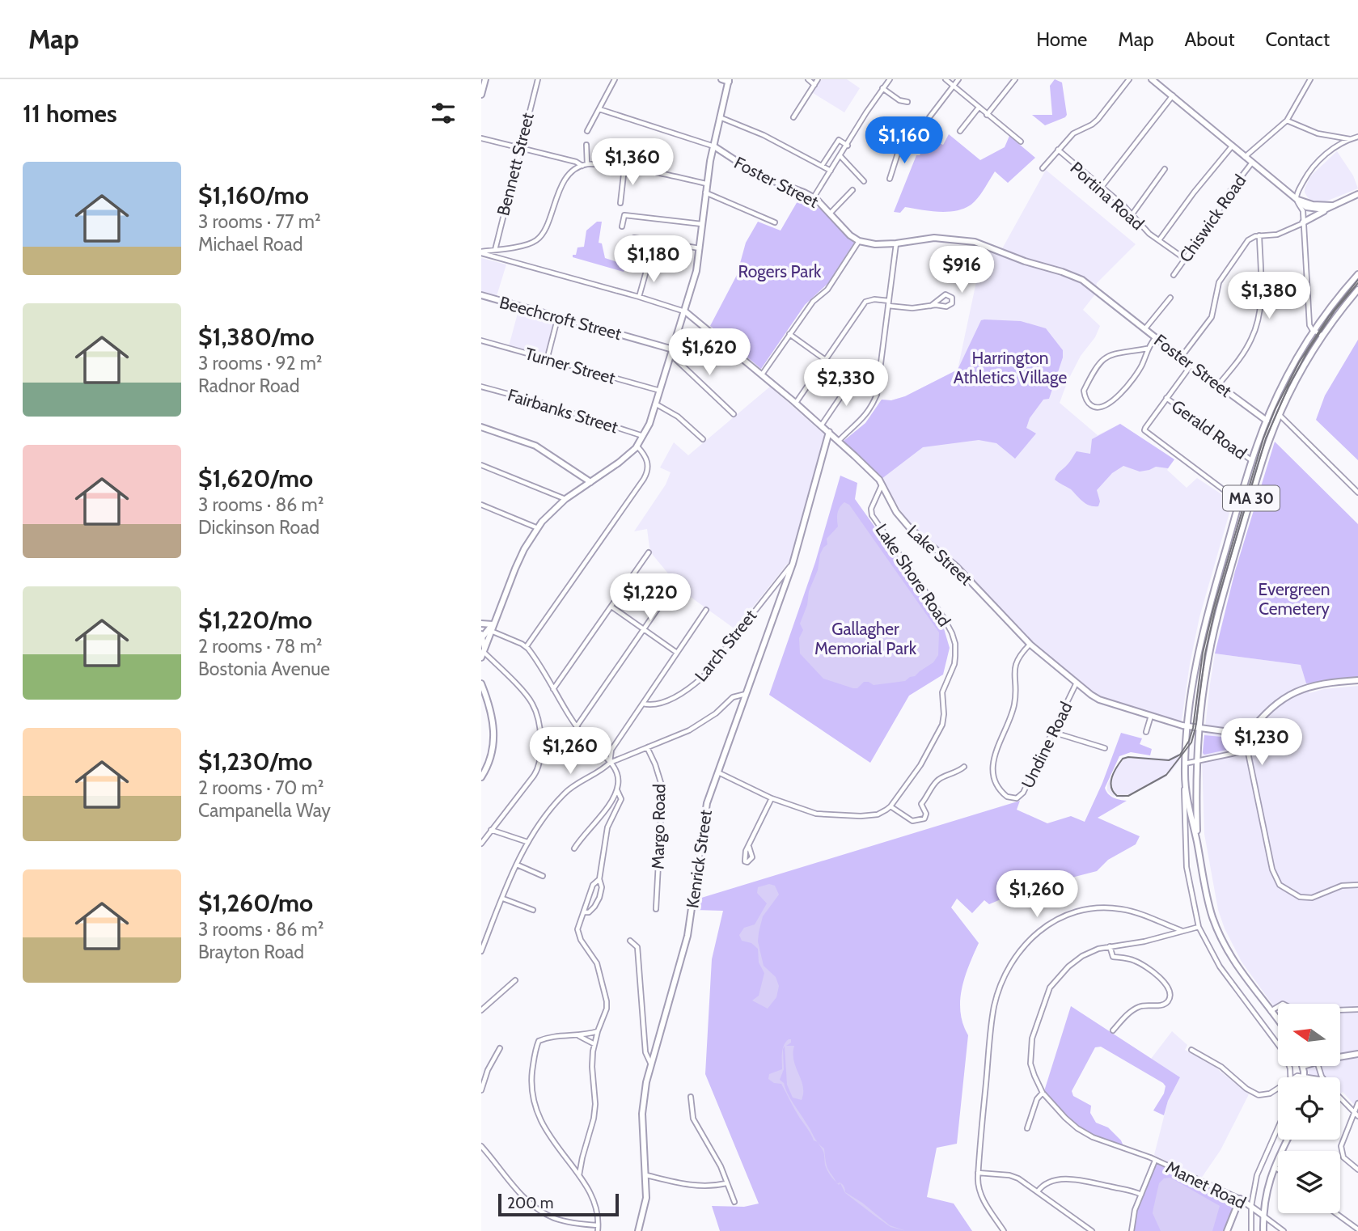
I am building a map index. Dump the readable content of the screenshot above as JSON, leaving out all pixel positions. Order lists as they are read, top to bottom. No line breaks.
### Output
{"streets":{"main road":["Foster Street","Beechcroft Street","MA 30","Lake Street","Kenrick Street","Manet Road"],"street":["Bennett Street","Portina Road","Chiswick Road","Turner Street","Fairbanks Street","Gerald Road","Lake Shore Road","Larch Street","Undine Road","Margo Road"]},"crossings":[["Foster Street","MA 30"],["Portina Road","Chiswick Road"],["Gerald Road","MA 30"],["MA 30","Lake Street"],["Lake Street","Lake Shore Road"],["Lake Street","Undine Road"],["Lake Street","Kenrick Street"],["Larch Street","Kenrick Street"]],"parks":["Rogers Park","Harrington Athletics Village","Evergreen Cemetery","Gallagher Memorial Park"],"scale_bar":"200 m","north":"left","page":{"header":"Map","nav":["Home","Map","About","Contact"],"heading":"11 homes","price":["$1,160","$1,360","$1,180","$916","$1,380","$1,620","$2,330","$1,220","$1,230","$1,260","$1,260"],"list":[{"name":"$1,160/mo","note":"3 rooms · 77 m² · Michael Road"},{"name":"$1,380/mo","note":"3 rooms · 92 m² · Radnor Road"},{"name":"$1,620/mo","note":"3 rooms · 86 m² · Dickinson Road"},{"name":"$1,220/mo","note":"2 rooms · 78 m² · Bostonia Avenue"},{"name":"$1,230/mo","note":"2 rooms · 70 m² · Campanella Way"},{"name":"$1,260/mo","note":"3 rooms · 86 m² · Brayton Road"}],"scale":"200 m"}}
